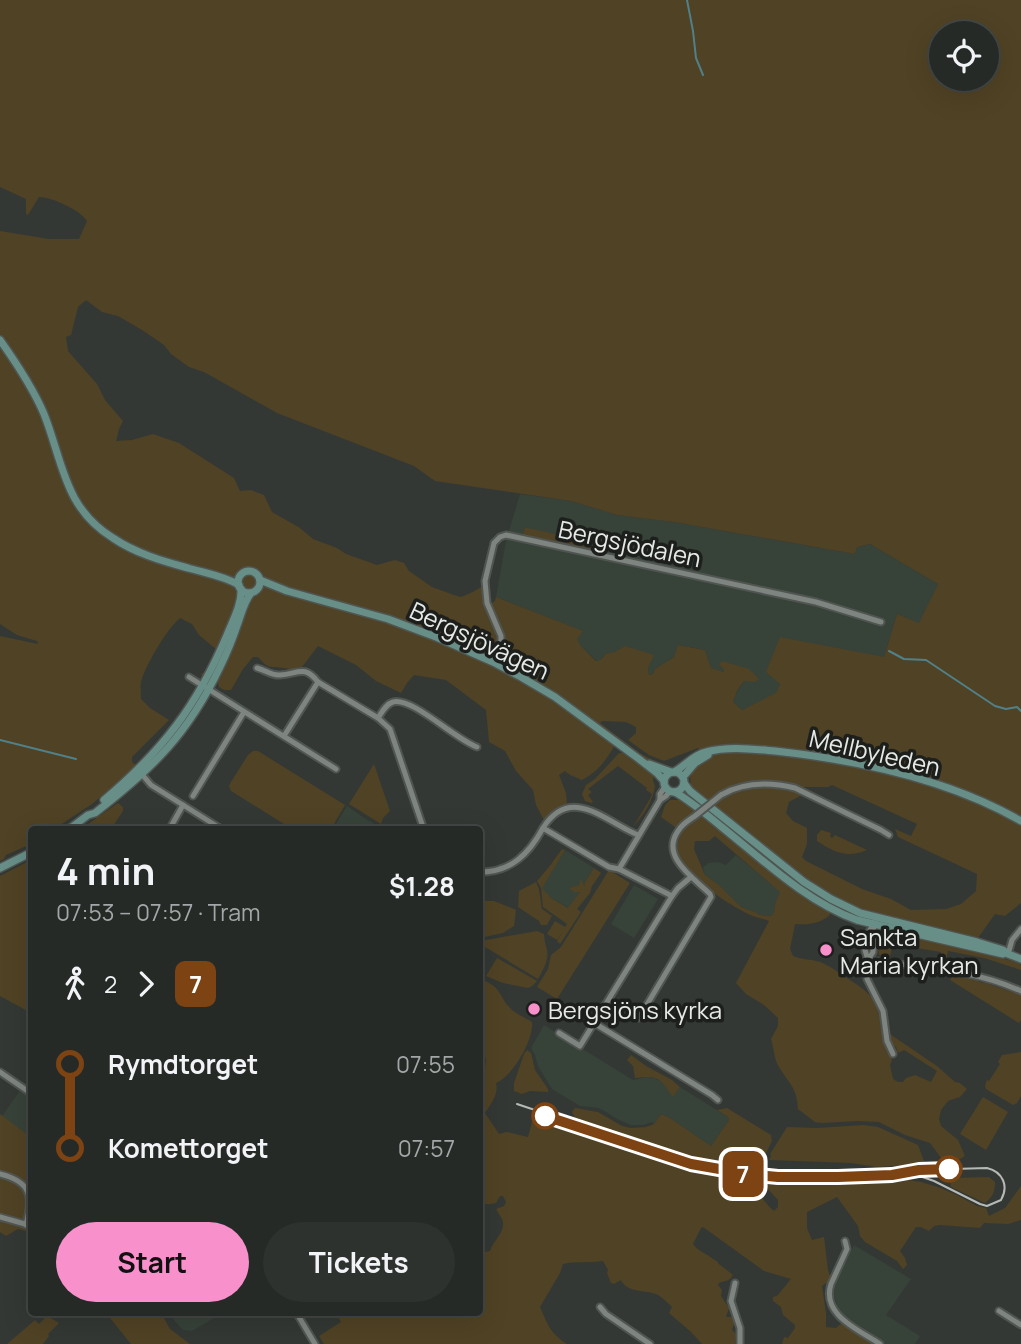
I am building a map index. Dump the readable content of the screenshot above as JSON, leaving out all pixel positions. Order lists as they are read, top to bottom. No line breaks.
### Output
{"streets":{"main road":["Bergsjövägen","Mellbyleden"],"street":["Bergsjödalen"]},"crossings":[["Bergsjödalen","Bergsjövägen"],["Bergsjövägen","Mellbyleden"]],"places":["Sankta Maria kyrkan","Bergsjöns kyrka"],"lines":["tram line 7"],"page":{"on_map":"7","heading":["4 min","07:53 – 07:57 · Tram","$1.28"],"legs":["2","7"],"list":[{"name":"Rymdtorget","value":"07:55"},{"name":"Komettorget","value":"07:57"}],"buttons":["Start","Tickets"]}}
